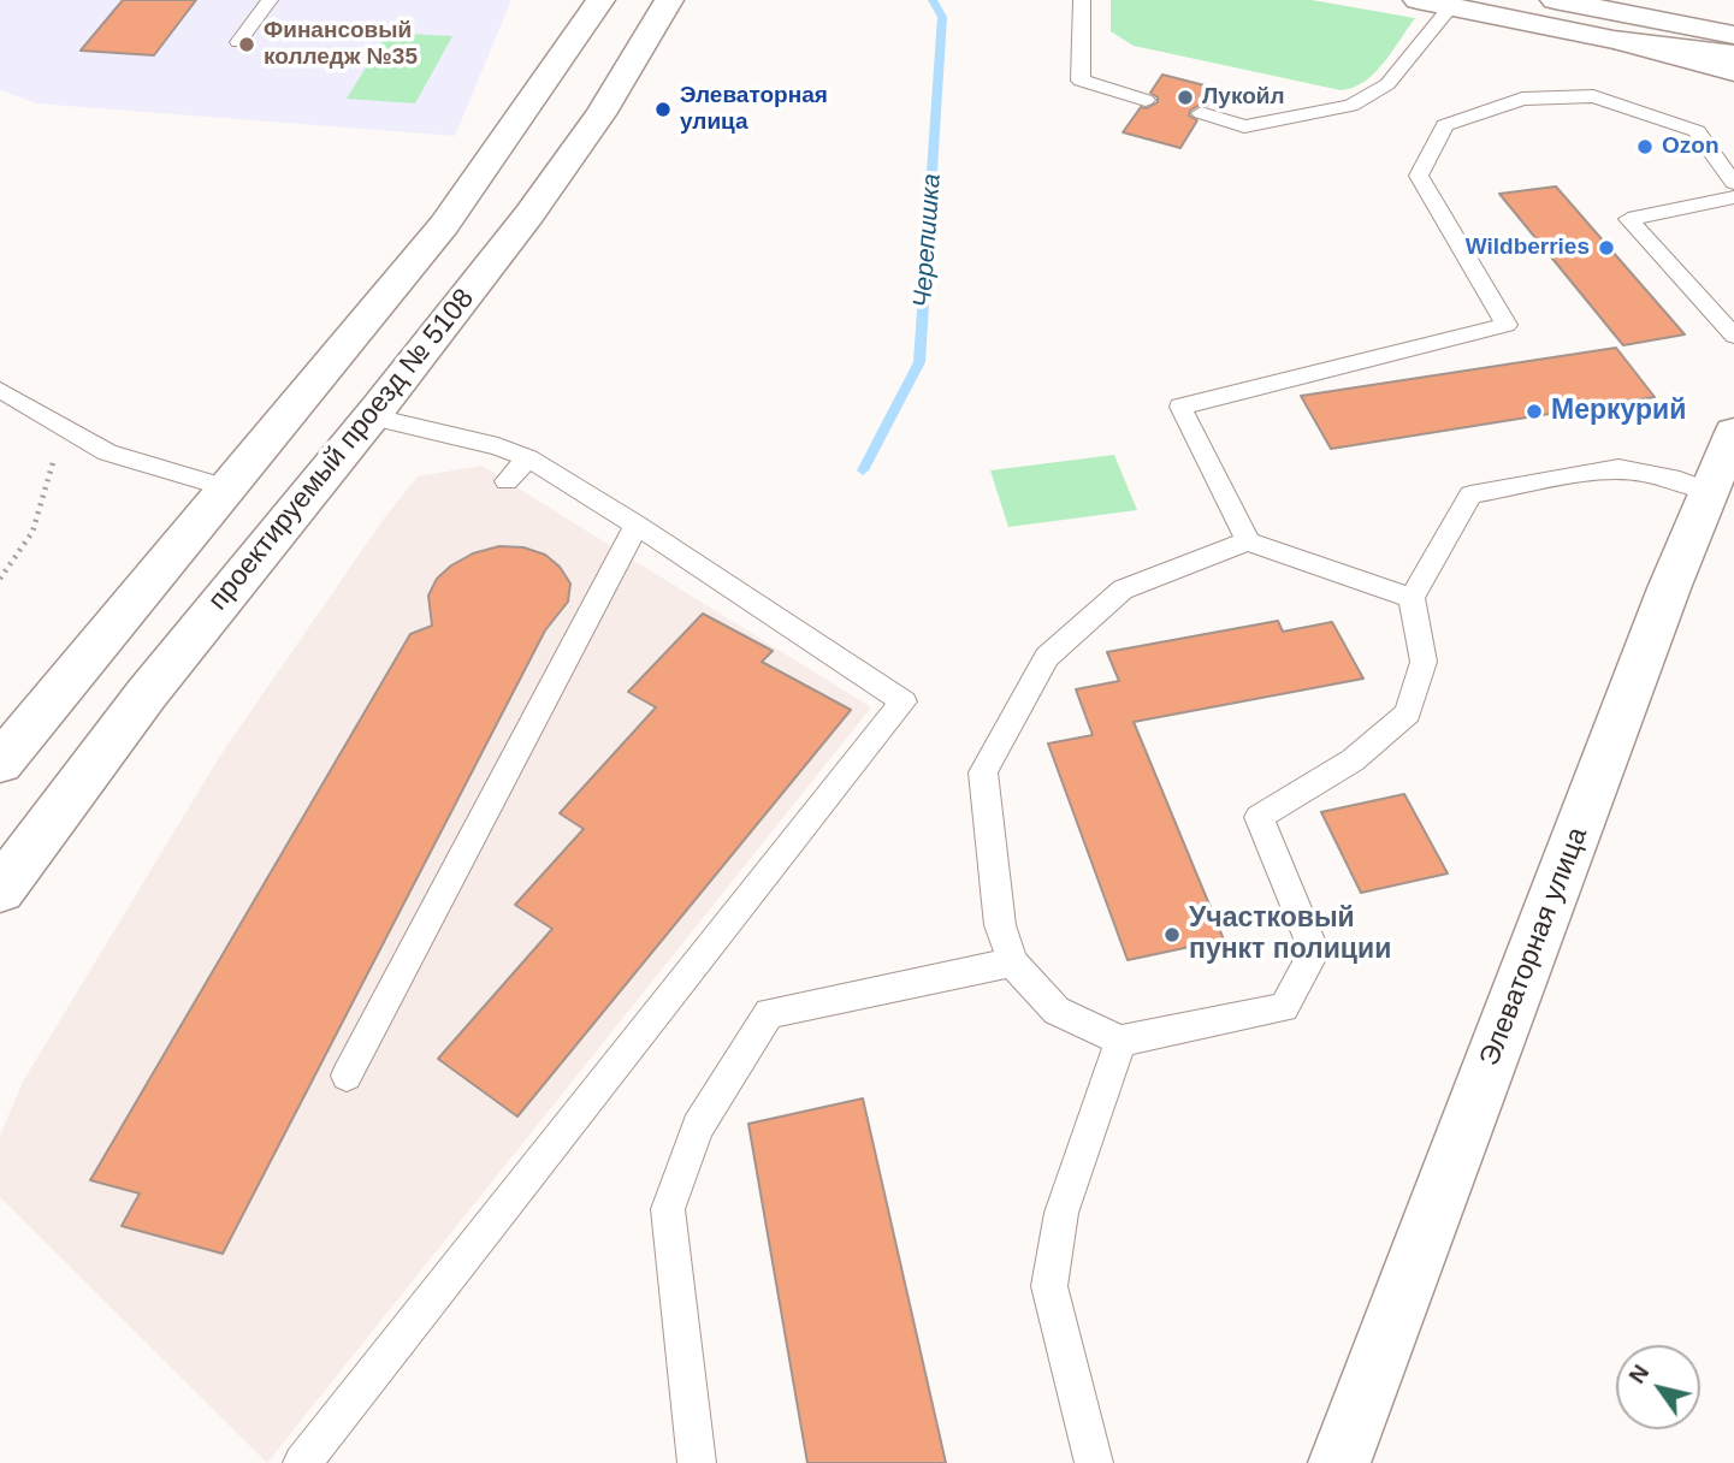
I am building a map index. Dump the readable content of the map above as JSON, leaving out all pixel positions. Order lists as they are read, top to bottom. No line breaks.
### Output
{"streets":{"main road":["проектируемый проезд № 5108","Элеваторная улица"]},"water":["Черепишка"],"places":["Финансовый колледж №35","Лукойл","Элеваторная улица","Ozon","Wildberries","Меркурий","Участковый пункт полиции"],"north":"top left"}
